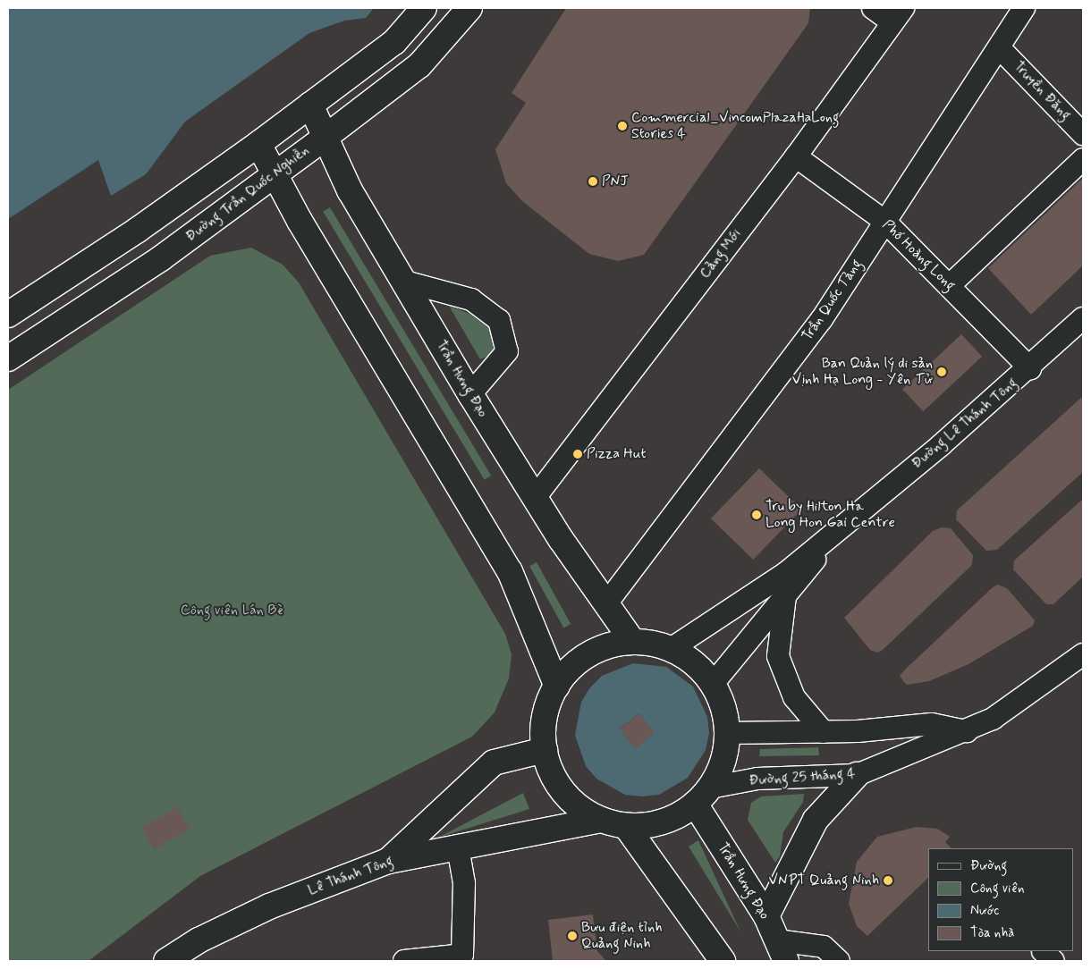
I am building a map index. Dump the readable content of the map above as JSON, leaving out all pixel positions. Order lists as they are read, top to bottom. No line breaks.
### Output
{"streets":{"main road":["Đường Trần Quốc Nghiễn","Trần Hưng Đạo","Lê Thánh Tông"],"street":["Truyền Đăng","Cảng Mới","Phố Hoàng Long","Trần Quốc Tảng","Đường Lê Thánh Tông","Đường 25 tháng 4"]},"crossings":[["Truyền Đăng","Trần Quốc Tảng"],["Đường Trần Quốc Nghiễn","Trần Hưng Đạo"],["Cảng Mới","Phố Hoàng Long"],["Cảng Mới","Trần Hưng Đạo"],["Phố Hoàng Long","Trần Quốc Tảng"],["Phố Hoàng Long","Đường Lê Thánh Tông"],["Trần Quốc Tảng","Trần Hưng Đạo"],["Trần Hưng Đạo","Đường 25 tháng 4"]],"parks":["Công viên Lán Bè"],"places":["Commercial_VincomPlazaHaLong Stories 4","PNJ","Ban Quản lý di sản Vịnh Hạ Long - Yên Tử","Pizza Hut","Tru by Hilton Ha Long Hon Gai Centre","VNPT Quảng Ninh","Bưu điện tỉnh Quảng Ninh"],"legend":["Đường","Công viên","Nước","Tòa nhà"]}
